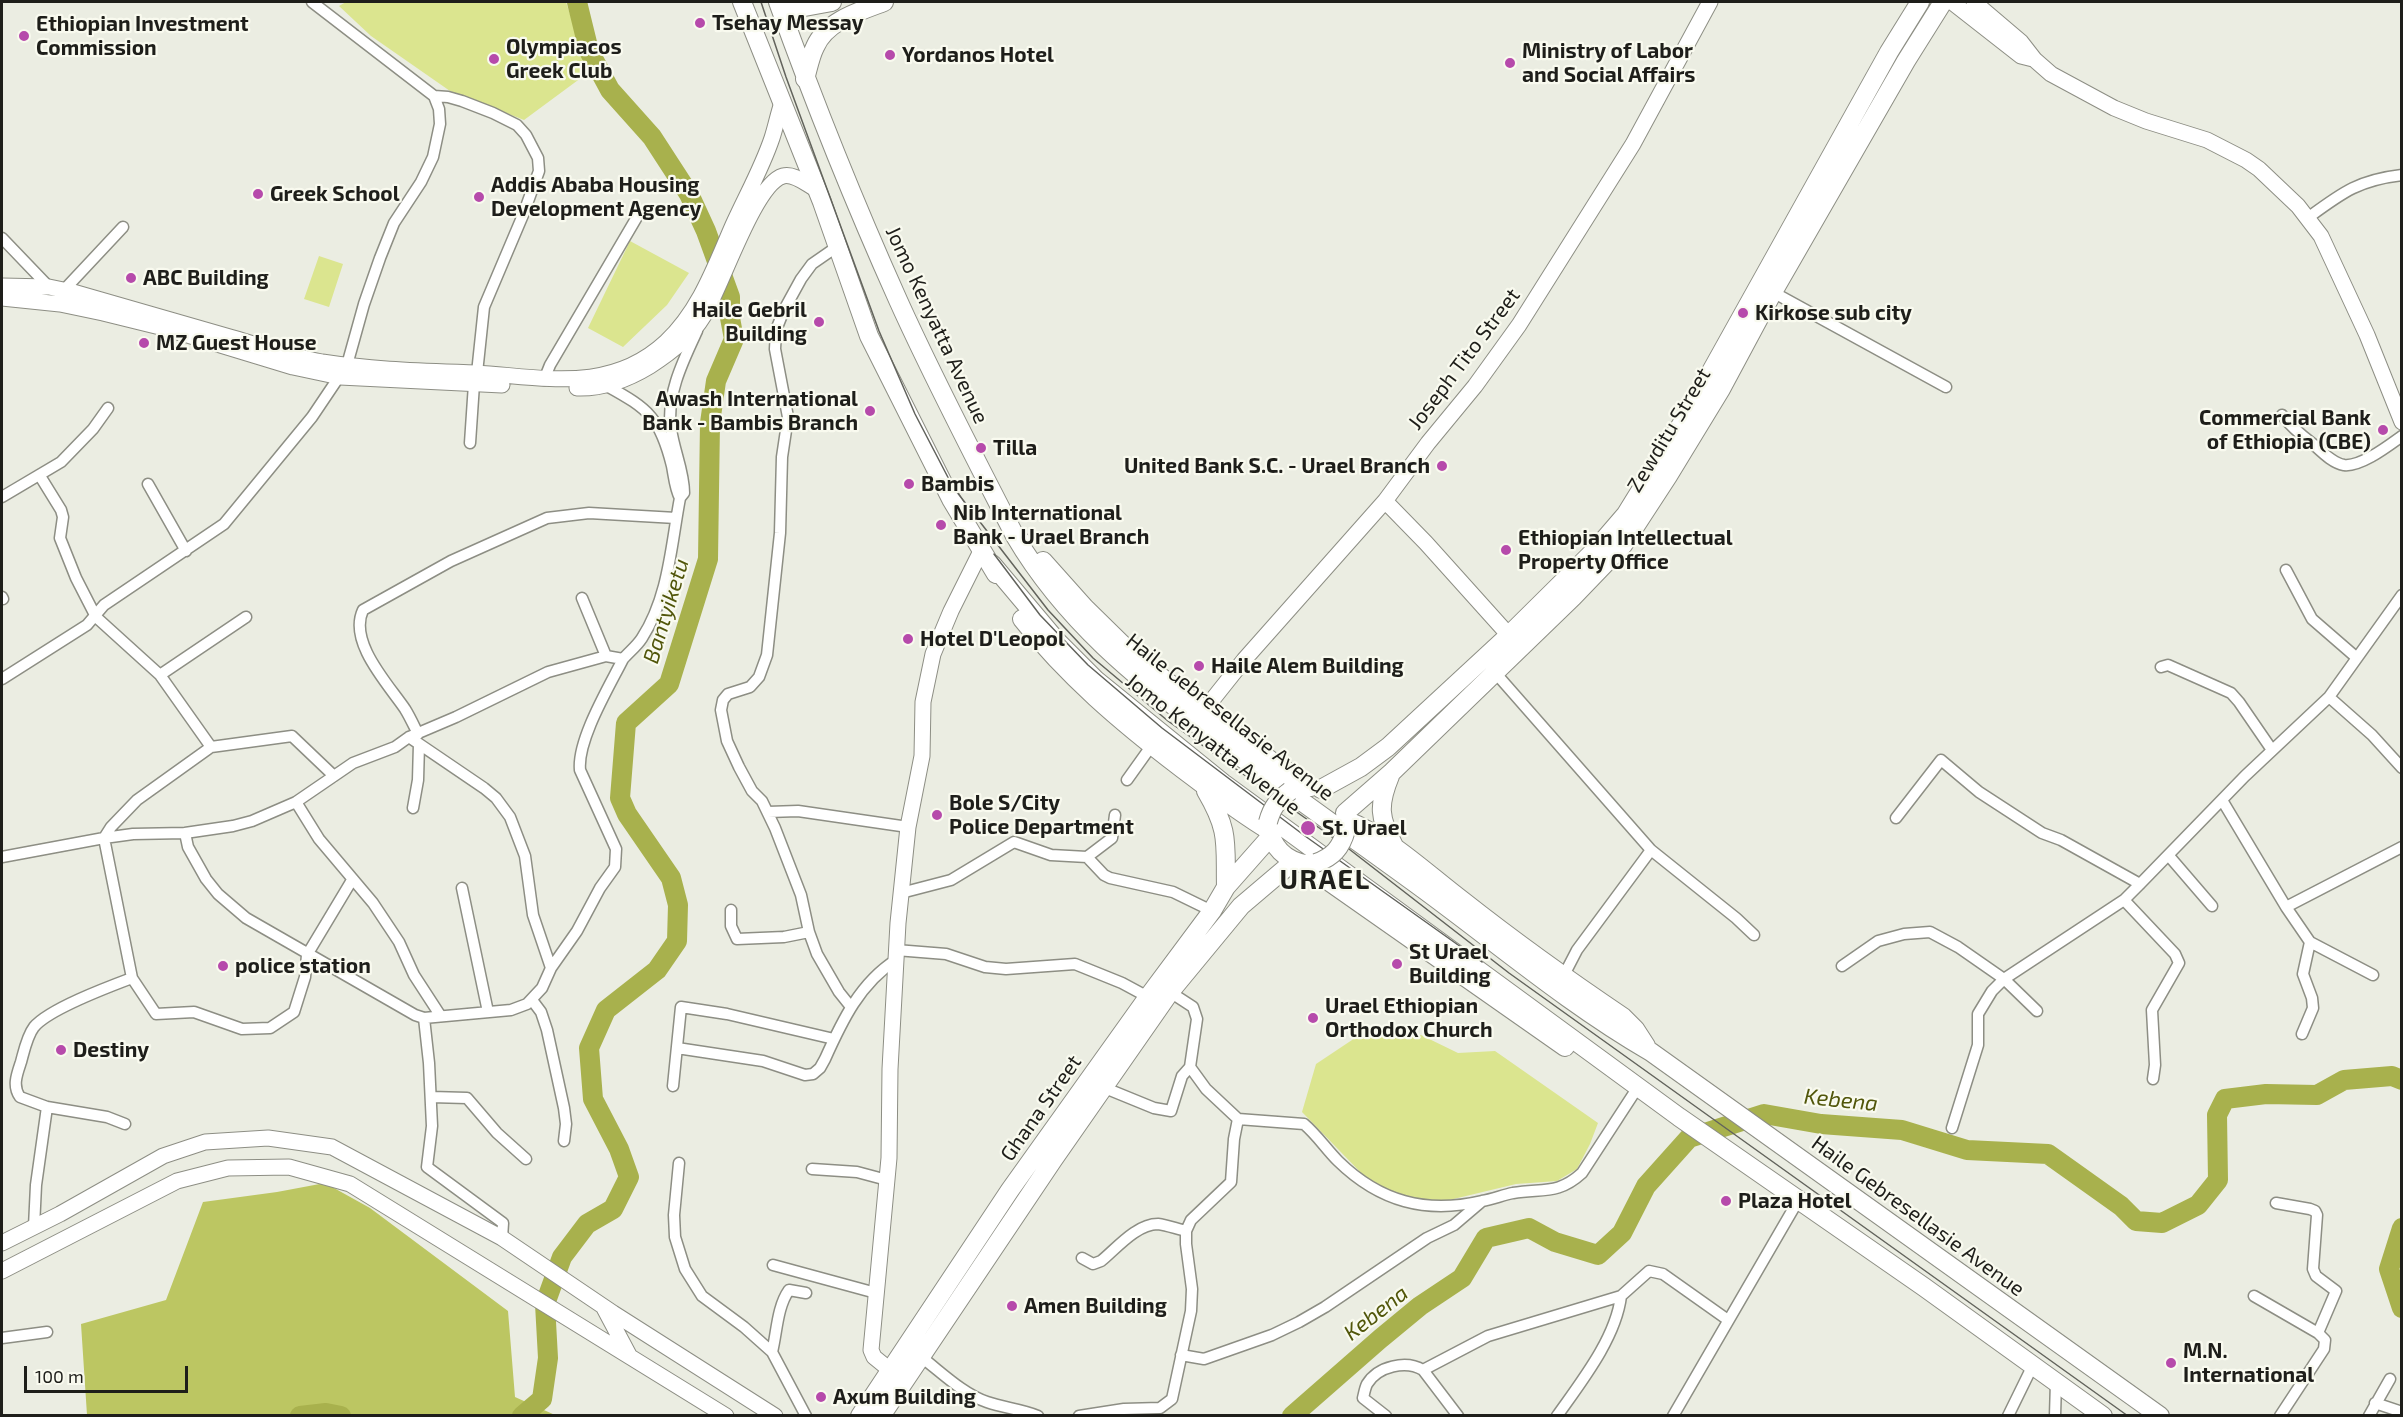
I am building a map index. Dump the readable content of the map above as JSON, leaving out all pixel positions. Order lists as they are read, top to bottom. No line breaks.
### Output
{"streets":{"main road":["Jomo Kenyatta Avenue","Joseph Tito Street","Zewditu Street","Haile Gebresellasie Avenue","Ghana Street"]},"crossings":[["Jomo Kenyatta Avenue","Joseph Tito Street"],["Jomo Kenyatta Avenue","Zewditu Street"],["Jomo Kenyatta Avenue","Haile Gebresellasie Avenue"],["Jomo Kenyatta Avenue","Ghana Street"],["Zewditu Street","Haile Gebresellasie Avenue"],["Zewditu Street","Ghana Street"],["Haile Gebresellasie Avenue","Ghana Street"]],"districts":["URAEL"],"water":["Bantyiketu","Kebena"],"places":["Tsehay Messay","Ethiopian Investment Commission","Yordanos Hotel","Olympiacos Greek Club","Ministry of Labor and Social Affairs","Greek School","Addis Ababa Housing Development Agency","ABC Building","Kirkose sub city","Haile Gebril Building","MZ Guest House","Awash International Bank - Bambis Branch","Commercial Bank of Ethiopia (CBE)","Tilla","United Bank S.C. - Urael Branch","Bambis","Nib International Bank - Urael Branch","Ethiopian Intellectual Property Office","Hotel D'Leopol","Haile Alem Building","Bole S/City Police Department","St. Urael","St Urael Building","police station","Urael Ethiopian Orthodox Church","Destiny","Plaza Hotel","Amen Building","M.N. International","Axum Building"],"scale_bar":"100 m"}
